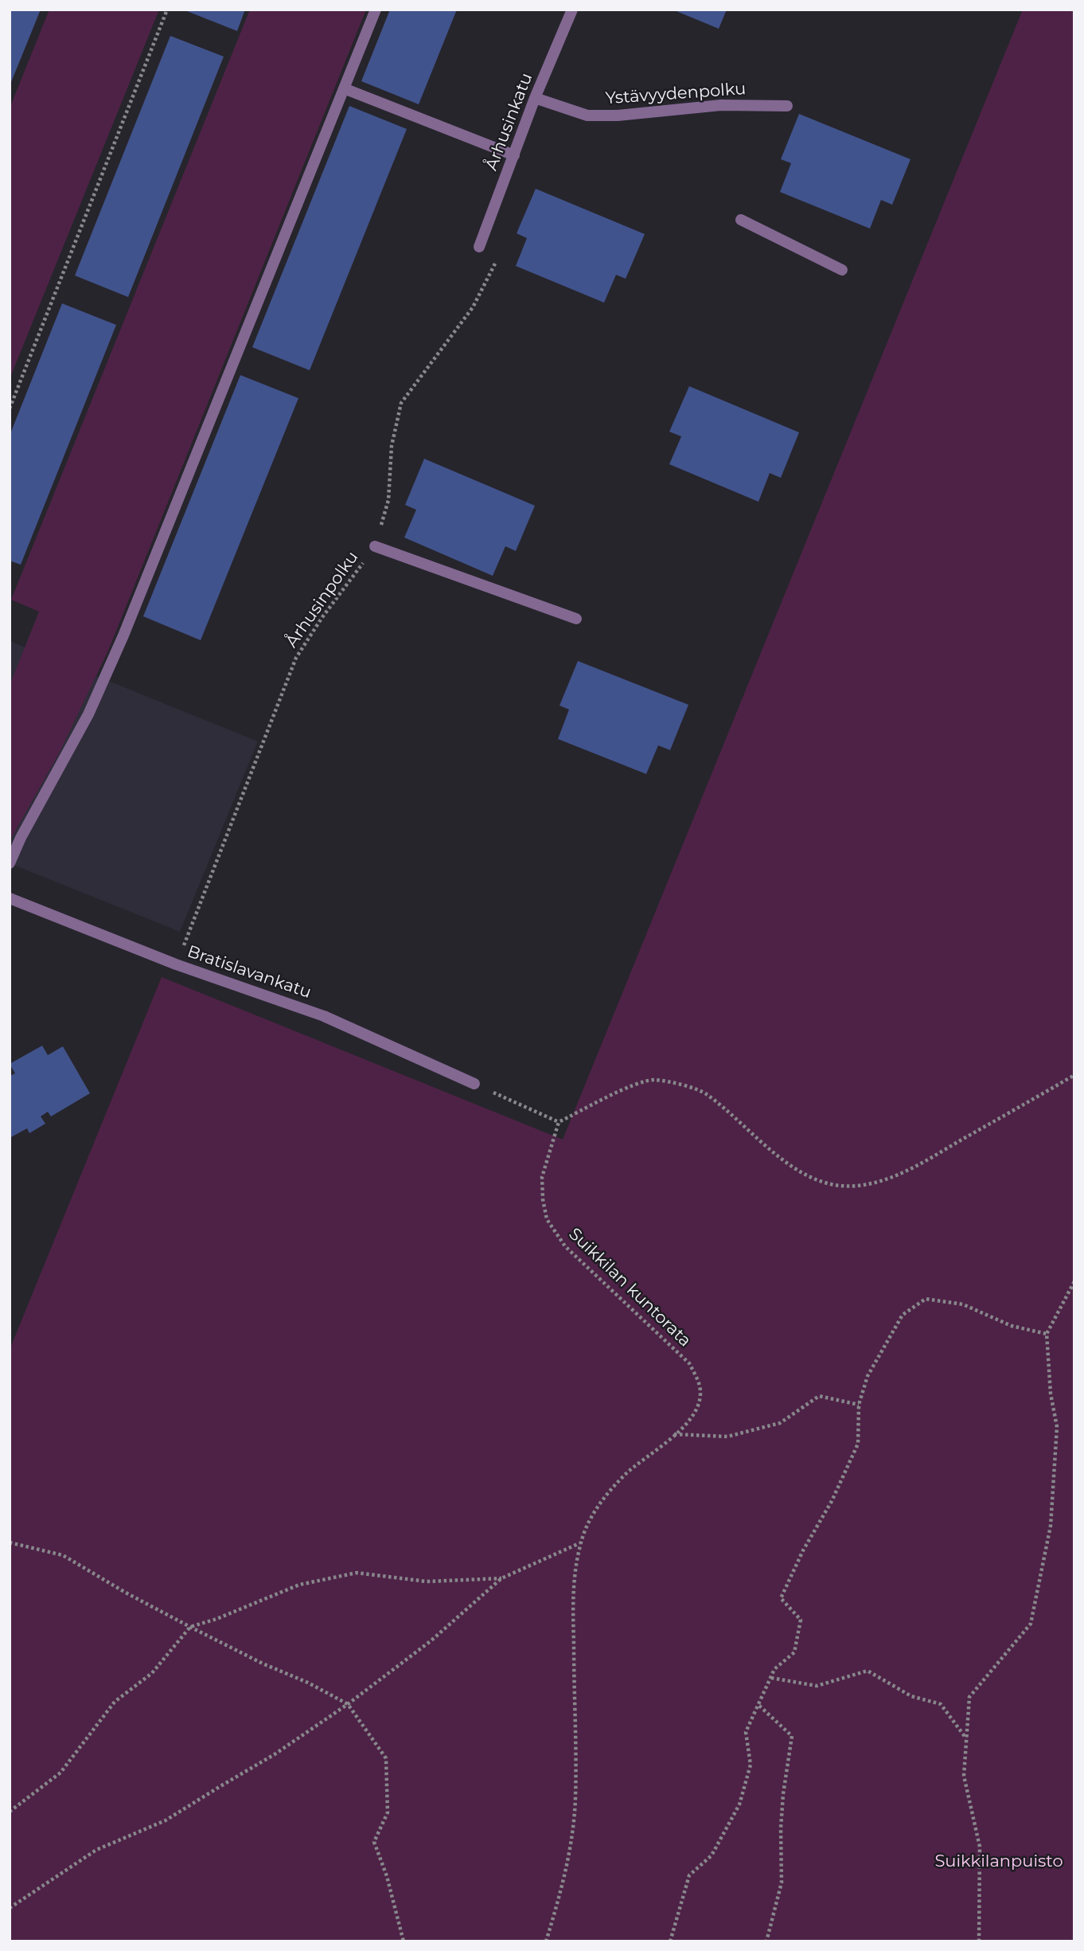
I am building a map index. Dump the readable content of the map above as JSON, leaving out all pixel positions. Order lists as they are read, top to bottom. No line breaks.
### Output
{"streets":{"street":["Ystävyydenpolku","Århusinkatu","Bratislavankatu"],"path":["Århusinpolku","Suikkilan kuntorata"]},"crossings":[["Ystävyydenpolku","Århusinkatu"],["Århusinpolku","Bratislavankatu"]],"parks":["Suikkilanpuisto"]}
